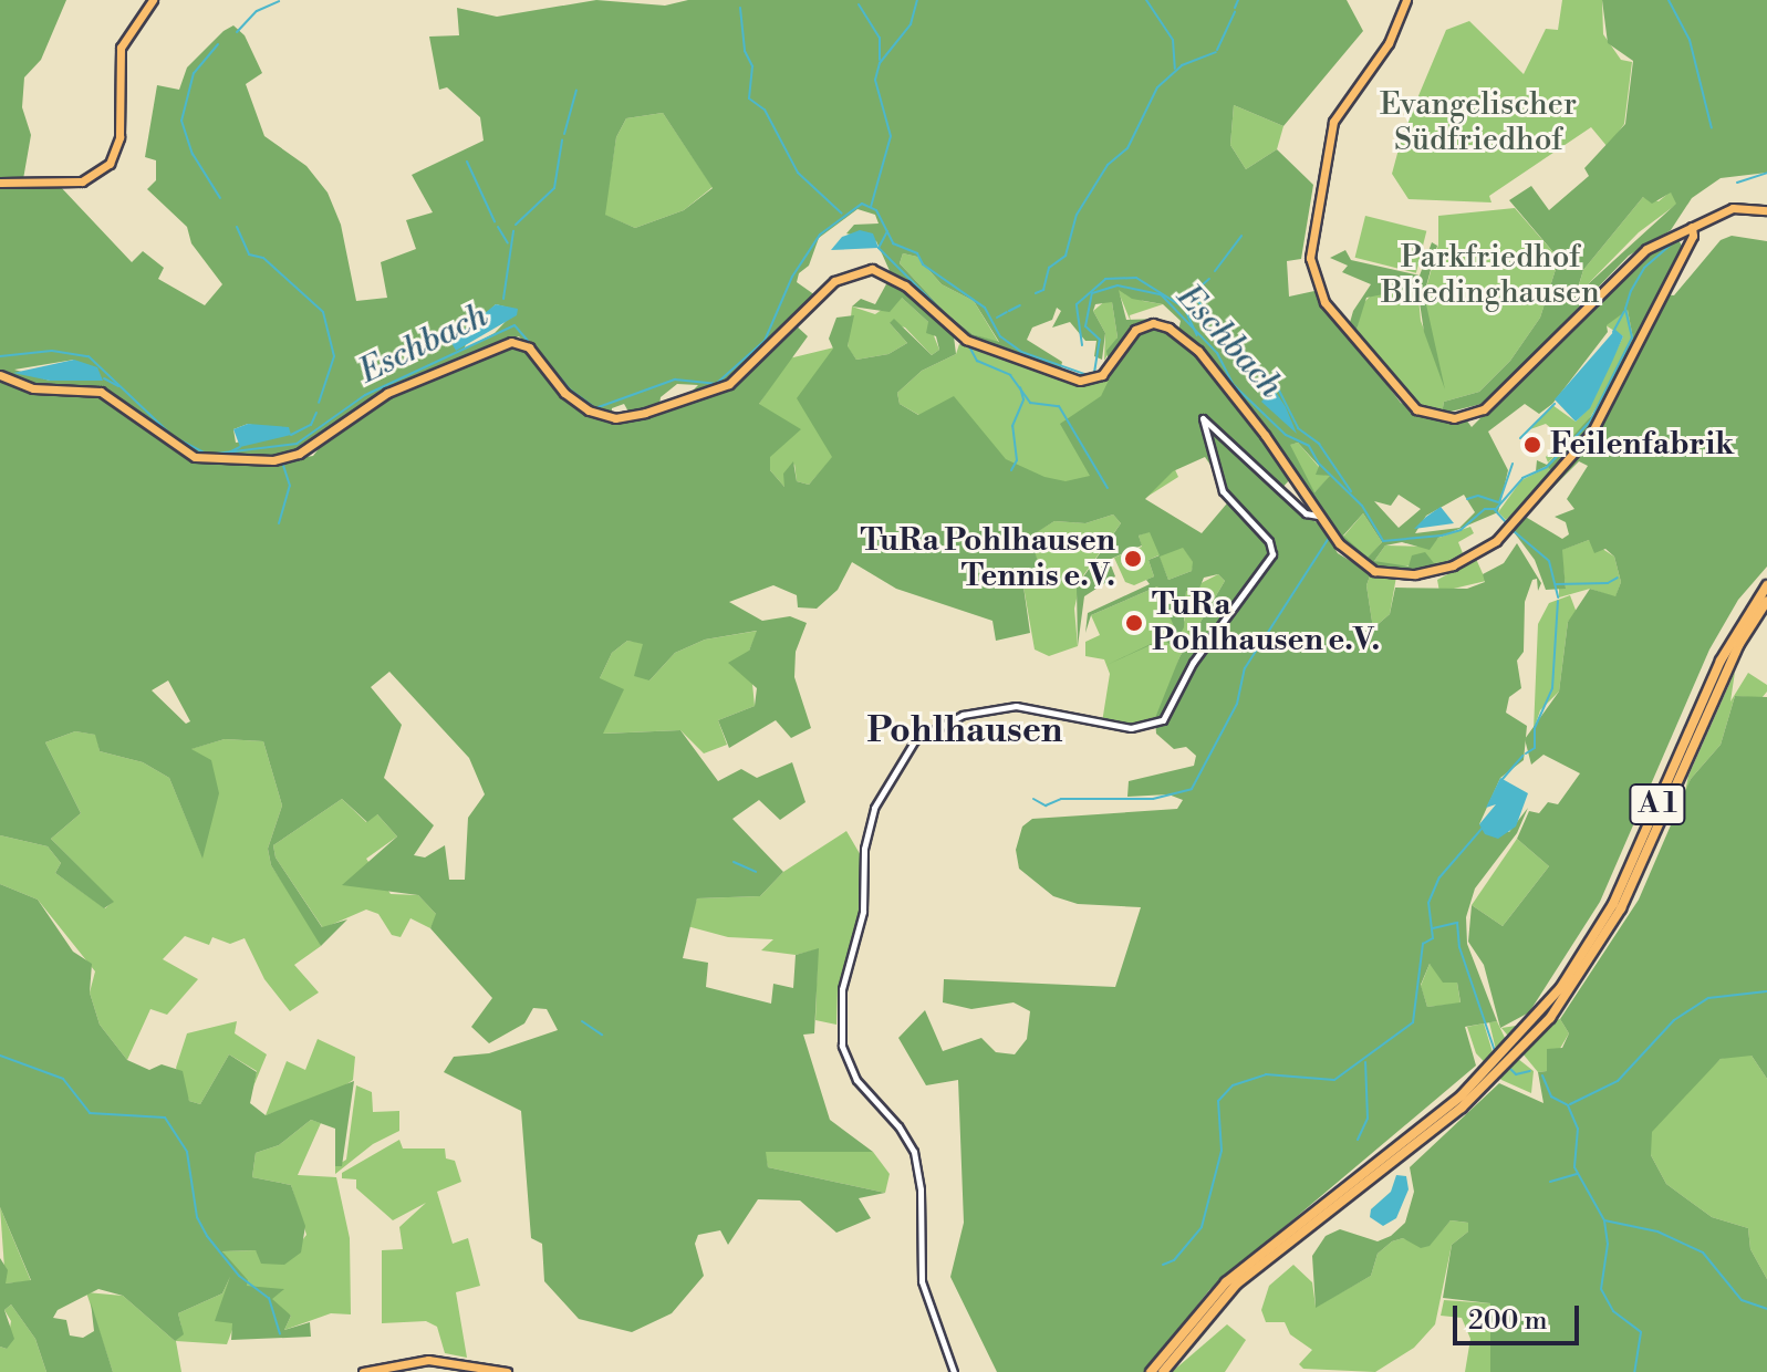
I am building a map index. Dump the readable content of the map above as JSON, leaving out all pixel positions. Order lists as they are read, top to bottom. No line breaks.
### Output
{"streets":{"highway":["A 1"]},"districts":["Pohlhausen"],"water":["Eschbach"],"parks":["Evangelischer Südfriedhof","Parkfriedhof Bliedinghausen"],"places":["Feilenfabrik","TuRa Pohlhausen Tennis e.V.","TuRa Pohlhausen e.V."],"scale_bar":"200 m"}
